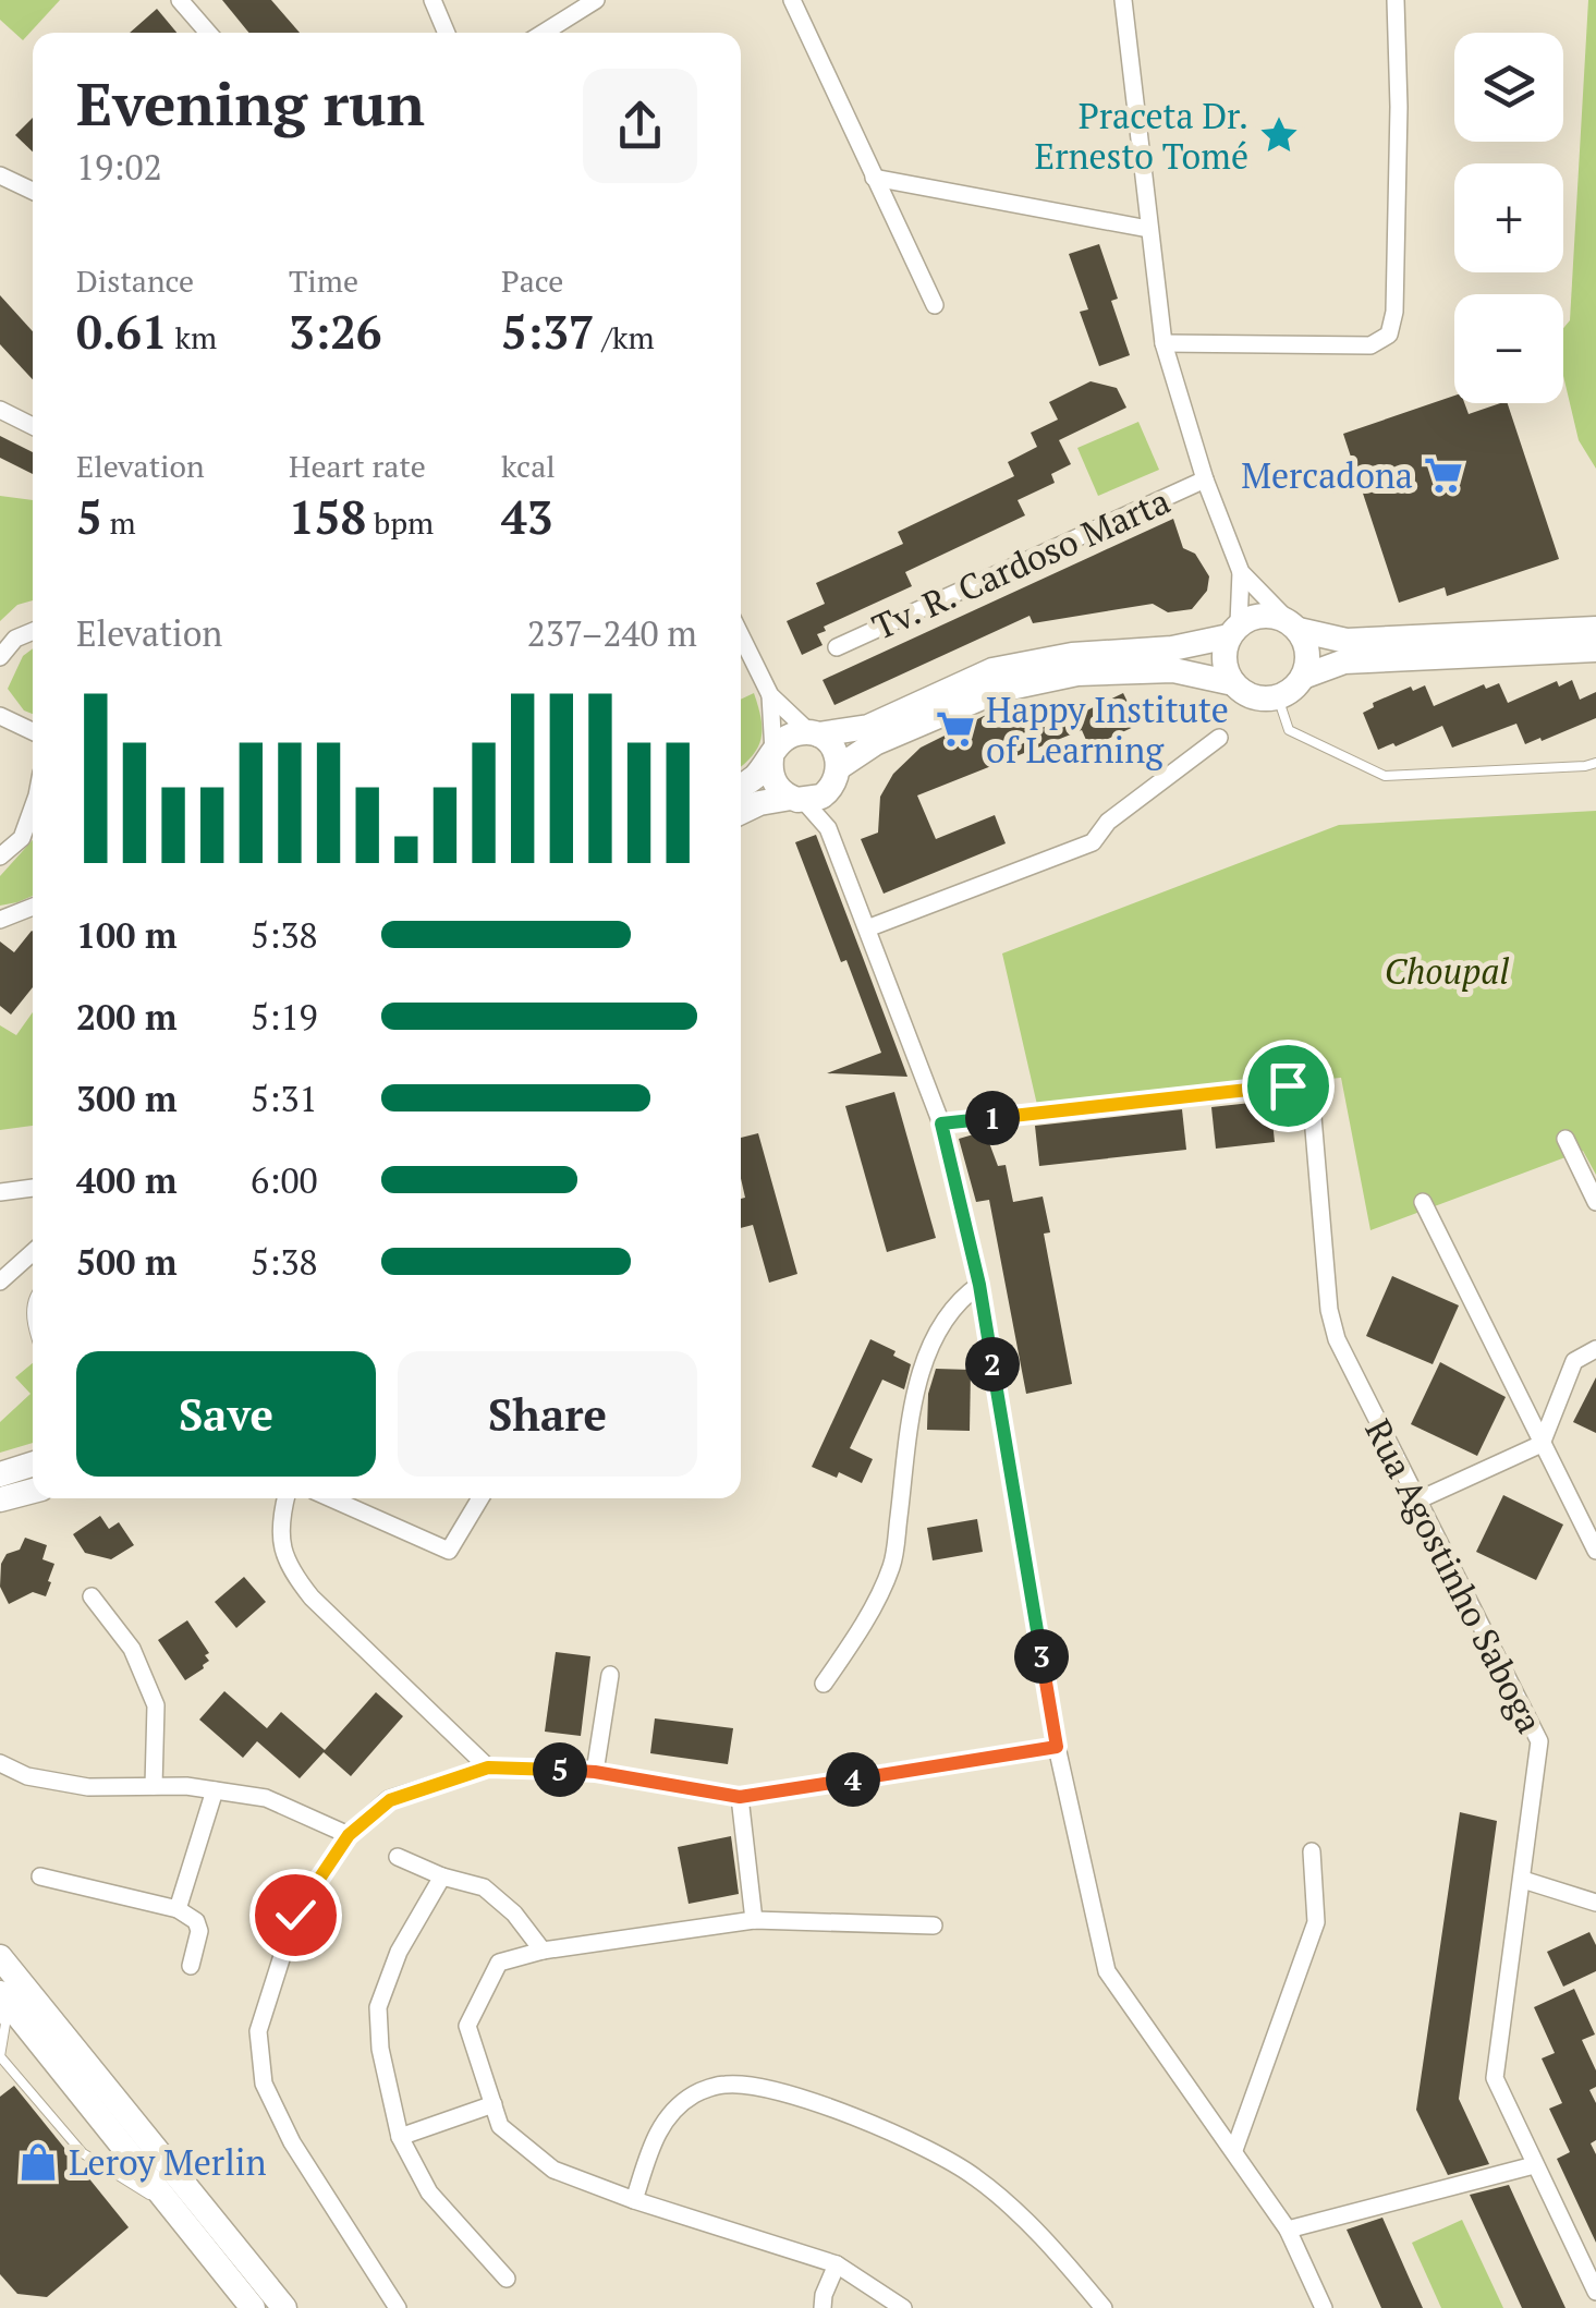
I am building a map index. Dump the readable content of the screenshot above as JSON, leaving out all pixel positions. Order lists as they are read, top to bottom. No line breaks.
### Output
{"streets":{"street":["Tv. R. Cardoso Marta","Rua Agostinho Saboga"]},"parks":["Choupal"],"places":{"place":["Praceta Dr. Ernesto Tomé"],"supermarket":["Mercadona","Happy Institute of Learning"],"shop":["Leroy Merlin"]},"page":{"map_buttons":["+","−"],"heading":["Evening run","19:02"],"stats":[["Distance","0.61 km"],["Time","3:26"],["Pace","5:37 /km"],["Elevation","5 m"],["Heart rate","158 bpm"],["kcal","43"]],"chart":["Elevation","237–240 m"],"list":[{"name":"100 m","note":"5:38"},{"name":"200 m","note":"5:19"},{"name":"300 m","note":"5:31"},{"name":"400 m","note":"6:00"},{"name":"500 m","note":"5:38"}],"pins":["1","2","3","5","4"],"buttons":["Save","Share"]}}
